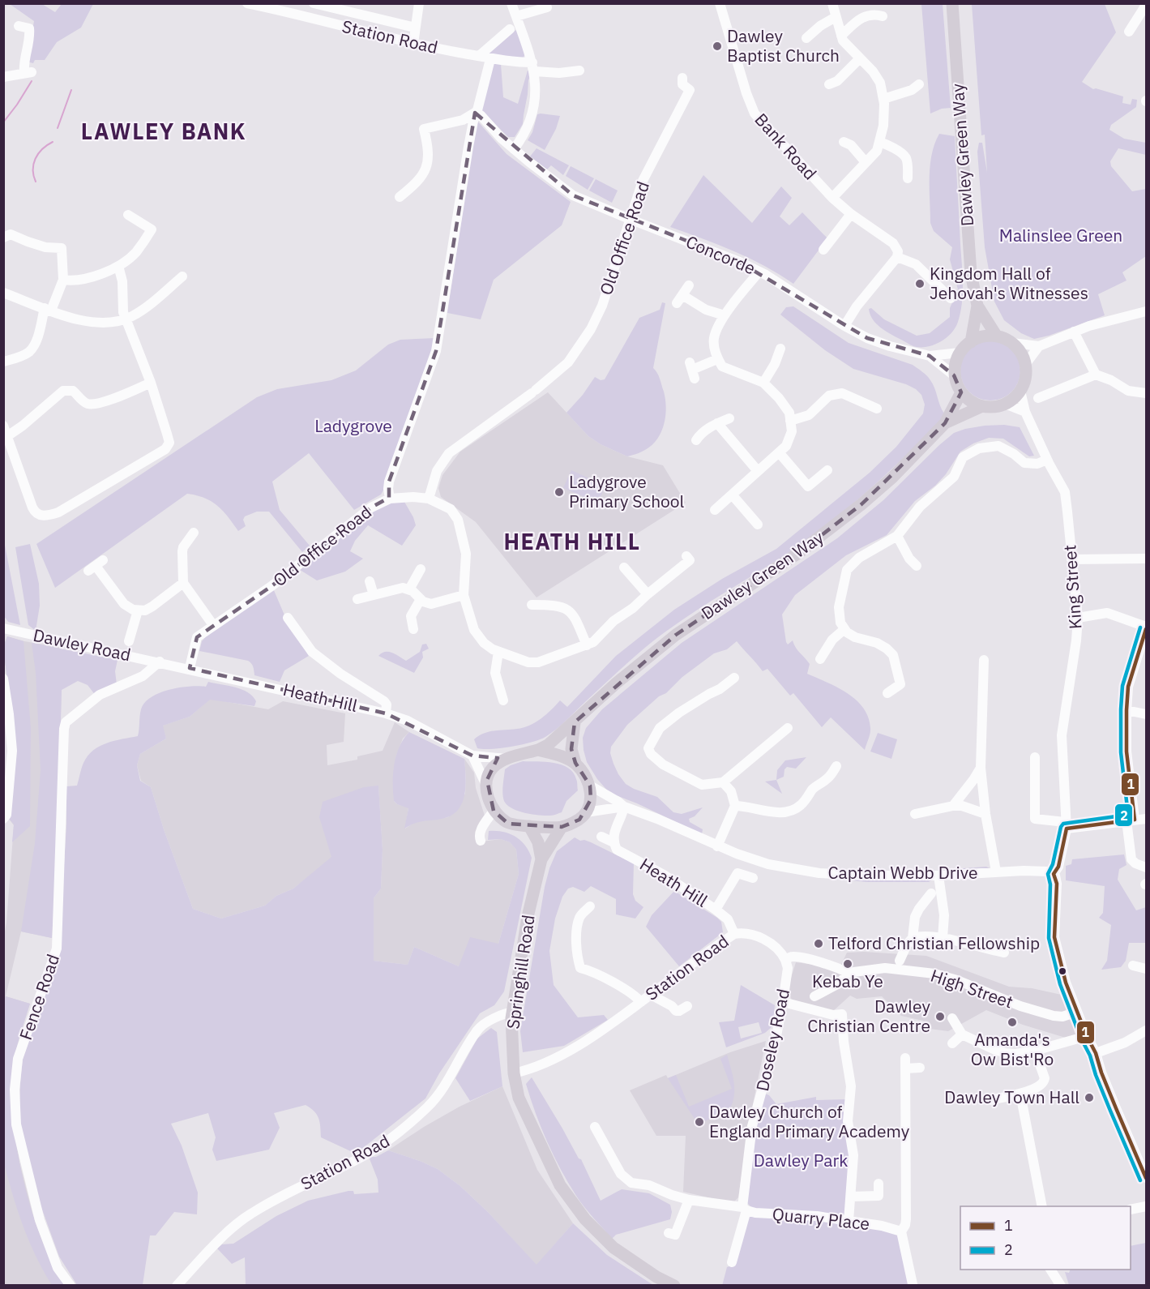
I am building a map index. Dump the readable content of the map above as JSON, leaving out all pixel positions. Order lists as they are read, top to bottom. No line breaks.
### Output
{"streets":{"main road":["Dawley Green Way","Springhill Road"],"street":["Station Road","Bank Road","Old Office Road","Concorde","King Street","Dawley Road","Heath Hill","Captain Webb Drive","High Street","Fence Road","Doseley Road","Quarry Place"]},"crossings":[["Station Road","Heath Hill"],["Station Road","Springhill Road"],["Dawley Green Way","Concorde"],["Dawley Green Way","King Street"],["Dawley Green Way","Heath Hill"],["Dawley Green Way","Captain Webb Drive"],["Dawley Green Way","Springhill Road"],["Old Office Road","Concorde"],["Old Office Road","Heath Hill"],["Concorde","King Street"],["King Street","Captain Webb Drive"],["Dawley Road","Heath Hill"],["Dawley Road","Fence Road"],["Heath Hill","Captain Webb Drive"],["Heath Hill","Springhill Road"],["Heath Hill","Fence Road"],["Captain Webb Drive","Springhill Road"],["Doseley Road","Quarry Place"]],"districts":["LAWLEY BANK","HEATH HILL"],"parks":["Malinslee Green","Ladygrove","Dawley Park"],"places":["Dawley Baptist Church","Kingdom Hall of Jehovah's Witnesses","Ladygrove Primary School","Telford Christian Fellowship","Kebab Ye","Dawley Christian Centre","Amanda's Ow Bist'Ro","Dawley Town Hall","Dawley Church of England Primary Academy"],"lines":["transit line 2","transit line 1"],"legend":["1","2"]}
